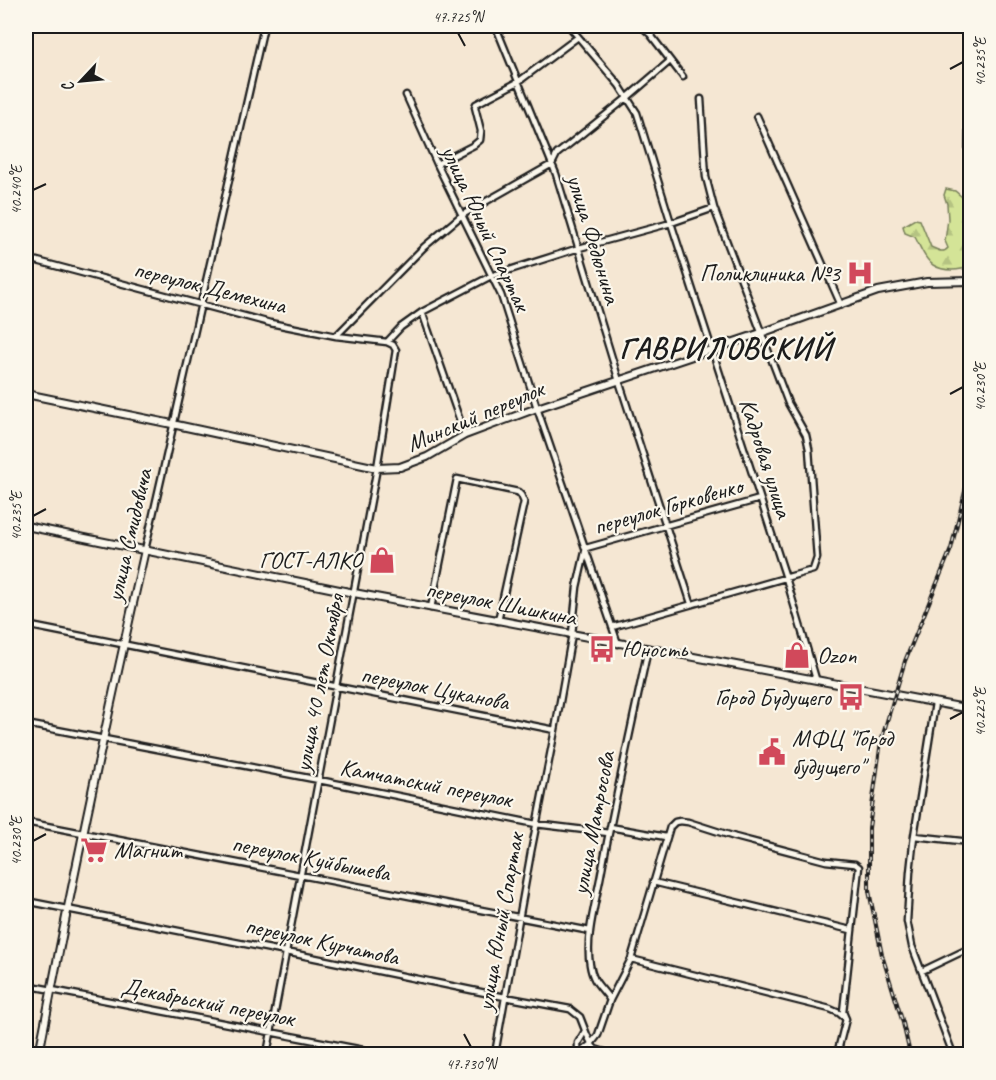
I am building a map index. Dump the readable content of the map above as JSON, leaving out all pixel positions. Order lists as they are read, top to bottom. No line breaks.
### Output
{"streets":{"street":["улица Юный Спартак","улица Федюнина","переулок Демехина","Минский переулок","Кадровая улица","переулок Горковенко","улица Смидовича","переулок Шишкина","улица 40 лет Октября","переулок Цуканова","Камчатский переулок","улица Матросова","переулок Куйбышева","переулок Курчатова","Декабрьский переулок"]},"crossings":[["улица Юный Спартак","Минский переулок"],["улица Юный Спартак","переулок Горковенко"],["улица Юный Спартак","переулок Шишкина"],["улица Юный Спартак","переулок Цуканова"],["улица Юный Спартак","Камчатский переулок"],["улица Юный Спартак","переулок Куйбышева"],["улица Юный Спартак","переулок Курчатова"],["улица Федюнина","Минский переулок"],["улица Федюнина","переулок Горковенко"],["переулок Демехина","улица Смидовича"],["переулок Демехина","улица 40 лет Октября"],["Минский переулок","Кадровая улица"],["Минский переулок","улица Смидовича"],["Минский переулок","улица 40 лет Октября"],["Кадровая улица","переулок Горковенко"],["Кадровая улица","переулок Шишкина"],["улица Смидовича","переулок Шишкина"],["улица Смидовича","переулок Цуканова"],["улица Смидовича","Камчатский переулок"],["улица Смидовича","переулок Куйбышева"],["улица Смидовича","переулок Курчатова"],["улица Смидовича","Декабрьский переулок"],["переулок Шишкина","улица 40 лет Октября"],["переулок Шишкина","улица Матросова"],["улица 40 лет Октября","переулок Цуканова"],["улица 40 лет Октября","Камчатский переулок"],["улица 40 лет Октября","переулок Куйбышева"],["улица 40 лет Октября","переулок Курчатова"],["улица 40 лет Октября","Декабрьский переулок"],["Камчатский переулок","улица Матросова"],["улица Матросова","переулок Куйбышева"]],"districts":["ГАВРИЛОВСКИЙ"],"places":{"hospital":["Поликлиника №3"],"shop":["ГОСТ-АЛКО","Ozon"],"bus stop":["Юность","Город Будущего"],"public building":["МФЦ \"Город будущего\""],"supermarket":["Магнит"]},"north":"bottom left","coordinates":["47.725°N","40.235°E","40.240°E","40.230°E","40.225°E","47.730°N"]}
